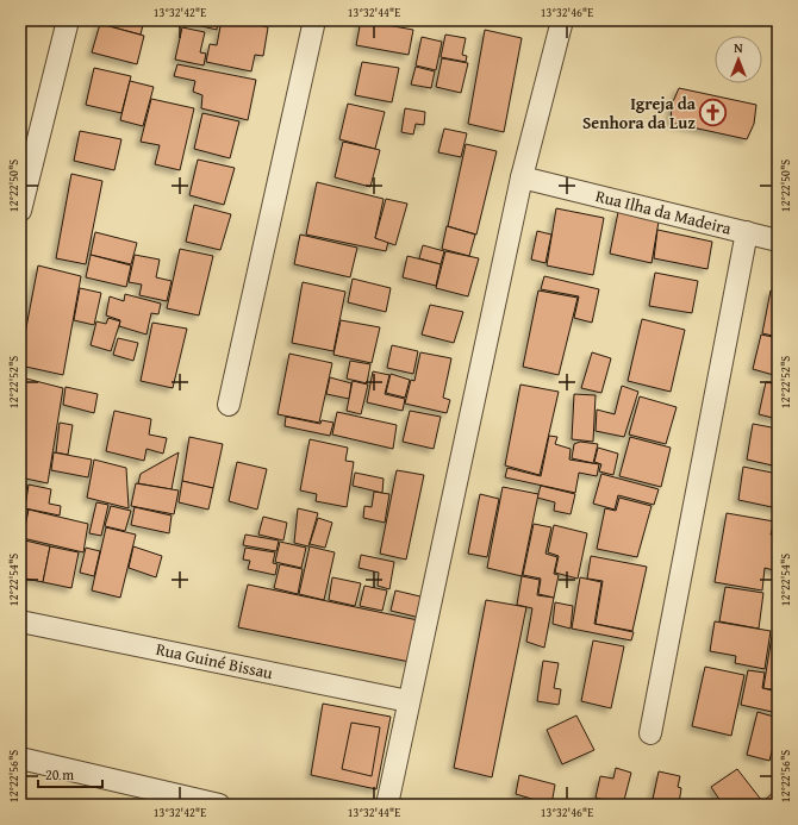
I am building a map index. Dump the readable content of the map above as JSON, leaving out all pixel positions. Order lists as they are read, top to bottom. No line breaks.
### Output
{"streets":{"street":["Rua Ilha da Madeira","Rua Guiné Bissau"]},"places":{"church":["Igreja da Senhora da Luz"]},"scale_bar":"20 m","north":"top","coordinates":["13°32'42\"E","13°32'44\"E","13°32'46\"E","12°22'50\"S","12°22'52\"S","12°22'54\"S","12°22'56\"S"]}
